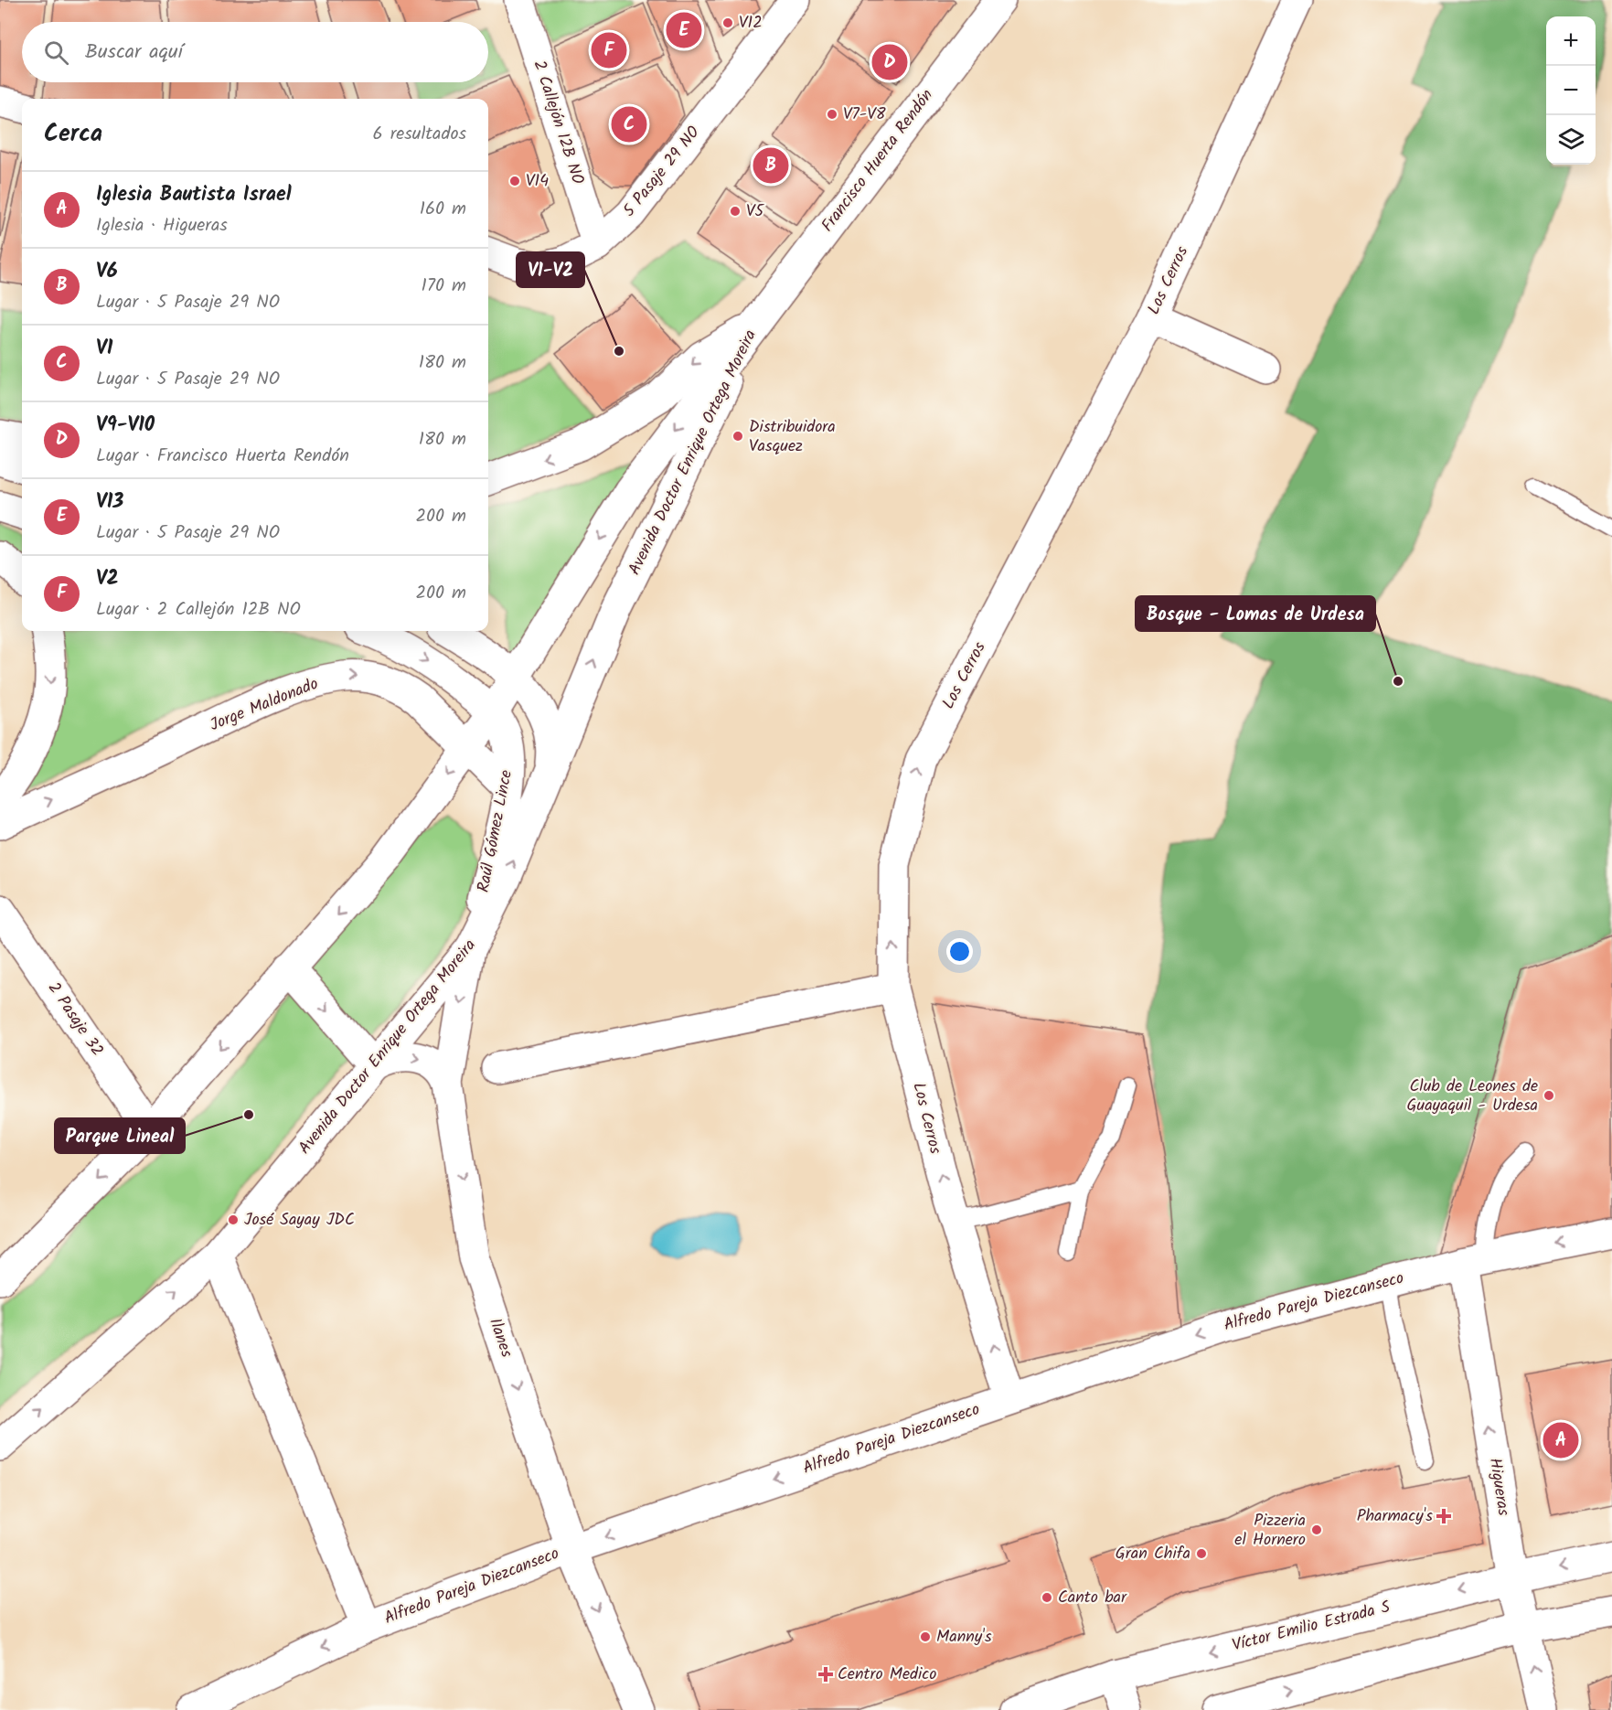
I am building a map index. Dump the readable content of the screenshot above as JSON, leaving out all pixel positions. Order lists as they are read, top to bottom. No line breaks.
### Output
{"streets":{"street":["2 Callejón 12B NO","Francisco Huerta Rendón","5 Pasaje 29 NO","Los Cerros","Avenida Doctor Enrique Ortega Moreira","Jorge Maldonado","Raúl Gómez Lince","2 Pasaje 32","Alfredo Pareja Diezcanseco","Ilanes","Higueras","Víctor Emilio Estrada S"]},"crossings":[["2 Callejón 12B NO","5 Pasaje 29 NO"],["Francisco Huerta Rendón","Avenida Doctor Enrique Ortega Moreira"],["Los Cerros","Alfredo Pareja Diezcanseco"],["Avenida Doctor Enrique Ortega Moreira","Jorge Maldonado"],["Avenida Doctor Enrique Ortega Moreira","Raúl Gómez Lince"],["Avenida Doctor Enrique Ortega Moreira","2 Pasaje 32"],["Avenida Doctor Enrique Ortega Moreira","Ilanes"],["Jorge Maldonado","Raúl Gómez Lince"],["Raúl Gómez Lince","Ilanes"],["Alfredo Pareja Diezcanseco","Ilanes"],["Alfredo Pareja Diezcanseco","Higueras"],["Higueras","Víctor Emilio Estrada S"]],"one_way":["Los Cerros","Jorge Maldonado","Alfredo Pareja Diezcanseco","Higueras"],"places":{"other":["V12","V7-V8","V14","V5","V1-V2","Distribuidora Vasquez","Bosque - Lomas de Urdesa","Club de Leones de Guayaquil - Urdesa","Parque Lineal","José Sayay JDC","Pizzeria el Hornero","Gran Chifa","Canto bar","Manny's"],"health":["Pharmacy's","Centro Medico"]},"page":{"pins":["E","F","D","C","B","A"],"map_buttons":["+","−"],"search":"Buscar aquí","heading":["Cerca","6 resultados"],"list":[{"mark":"A","name":"Iglesia Bautista Israel","note":"Iglesia · Higueras","value":"160 m"},{"mark":"B","name":"V6","note":"Lugar · 5 Pasaje 29 NO","value":"170 m"},{"mark":"C","name":"V1","note":"Lugar · 5 Pasaje 29 NO","value":"180 m"},{"mark":"D","name":"V9-V10","note":"Lugar · Francisco Huerta Rendón","value":"180 m"},{"mark":"E","name":"V13","note":"Lugar · 5 Pasaje 29 NO","value":"200 m"},{"mark":"F","name":"V2","note":"Lugar · 2 Callejón 12B NO","value":"200 m"}]}}
